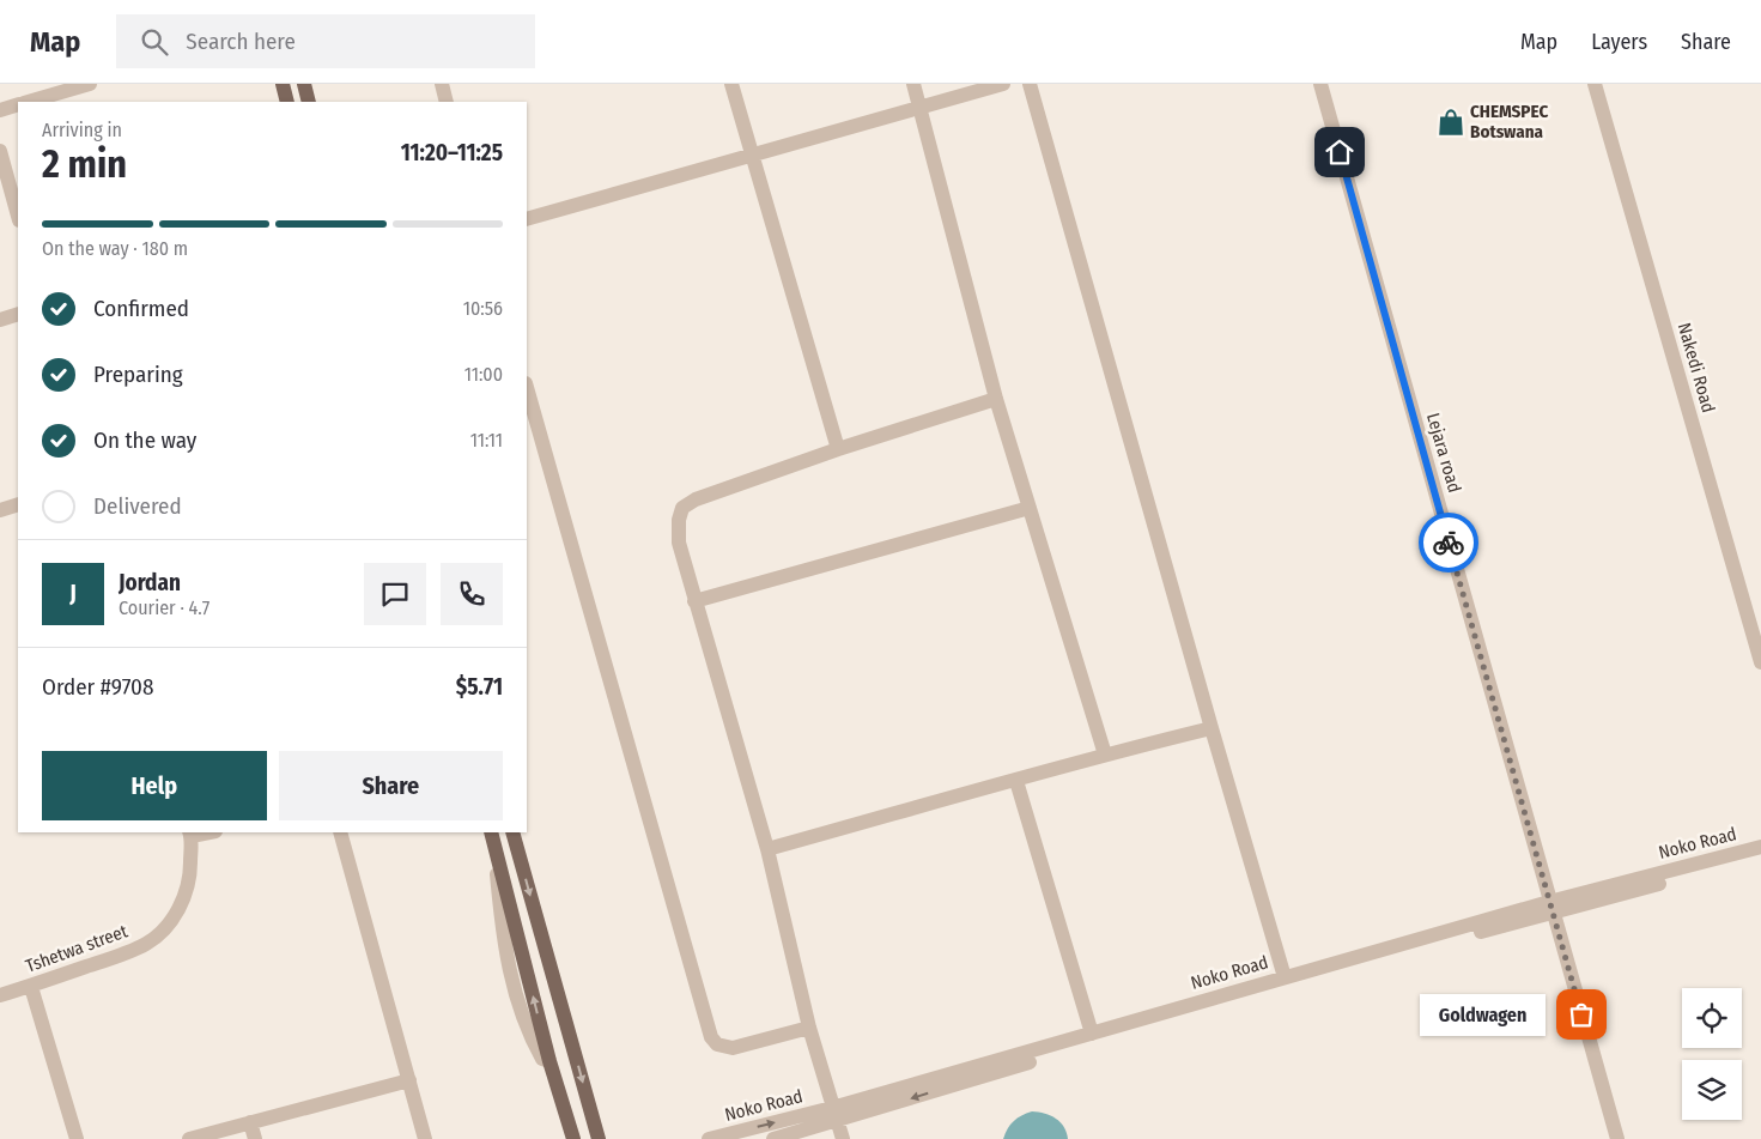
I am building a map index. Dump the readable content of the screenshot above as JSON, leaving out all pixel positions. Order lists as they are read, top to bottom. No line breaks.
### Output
{"streets":{"street":["Nakedi Road","Lejara road","Noko Road","Tshetwa street"]},"crossings":[["Lejara road","Noko Road"]],"places":{"shop":["CHEMSPEC Botswana"],"other":["Goldwagen"]},"page":{"header":"Map","search":"Search here","nav":["Map","Layers","Share"],"heading":["2 min","Arriving in","11:20–11:25"],"panel":["Jordan","Courier · 4.7","Order #9708","$5.71"],"bar":"On the way · 180 m","list":[["Confirmed","10:56"],["Preparing","11:00"],["On the way","11:11"],"Delivered"],"round":"J","buttons":["Help","Share"],"bubble":"Goldwagen"}}
